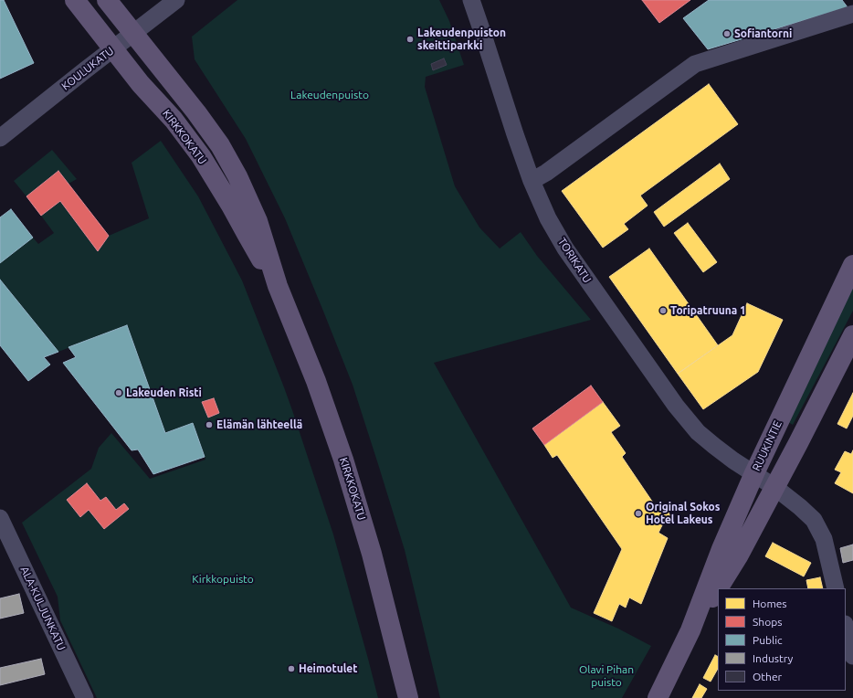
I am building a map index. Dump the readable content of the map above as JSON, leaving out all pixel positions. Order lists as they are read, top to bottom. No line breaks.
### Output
{"streets":{"main road":["KIRKKOKATU","RUUKINTIE"],"street":["KOULUKATU","TORIKATU","ALA-KULJUNKATU"]},"crossings":[["KOULUKATU","KIRKKOKATU"],["TORIKATU","RUUKINTIE"]],"parks":["Lakeudenpuisto","Kirkkopuisto","Olavi Pihan puisto"],"places":["Sofiantorni","Lakeudenpuiston skeittiparkki","Toripatruuna 1","Lakeuden Risti","Elämän lähteellä","Original Sokos Hotel Lakeus","Heimotulet"],"legend":["Homes","Shops","Public","Industry","Other"]}
